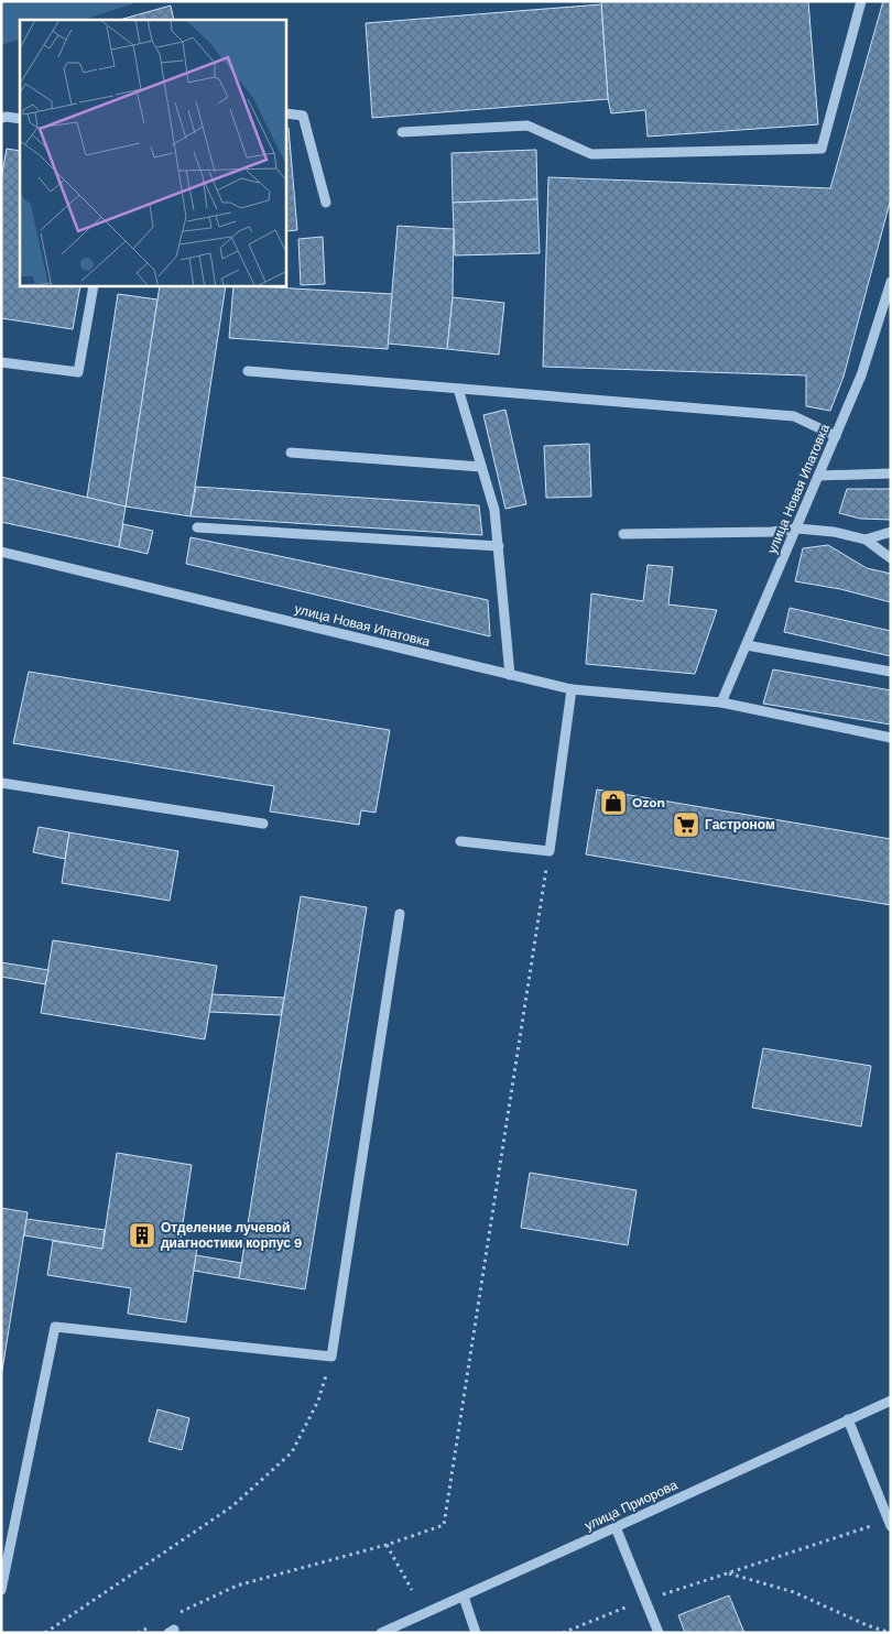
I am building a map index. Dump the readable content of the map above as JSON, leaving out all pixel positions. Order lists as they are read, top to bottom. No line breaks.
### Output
{"streets":{"street":["улица Новая Ипатовка","улица Приорова"]},"places":{"shop":["Ozon"],"supermarket":["Гастроном"],"building":["Отделение лучевой диагностики корпус 9"]}}
